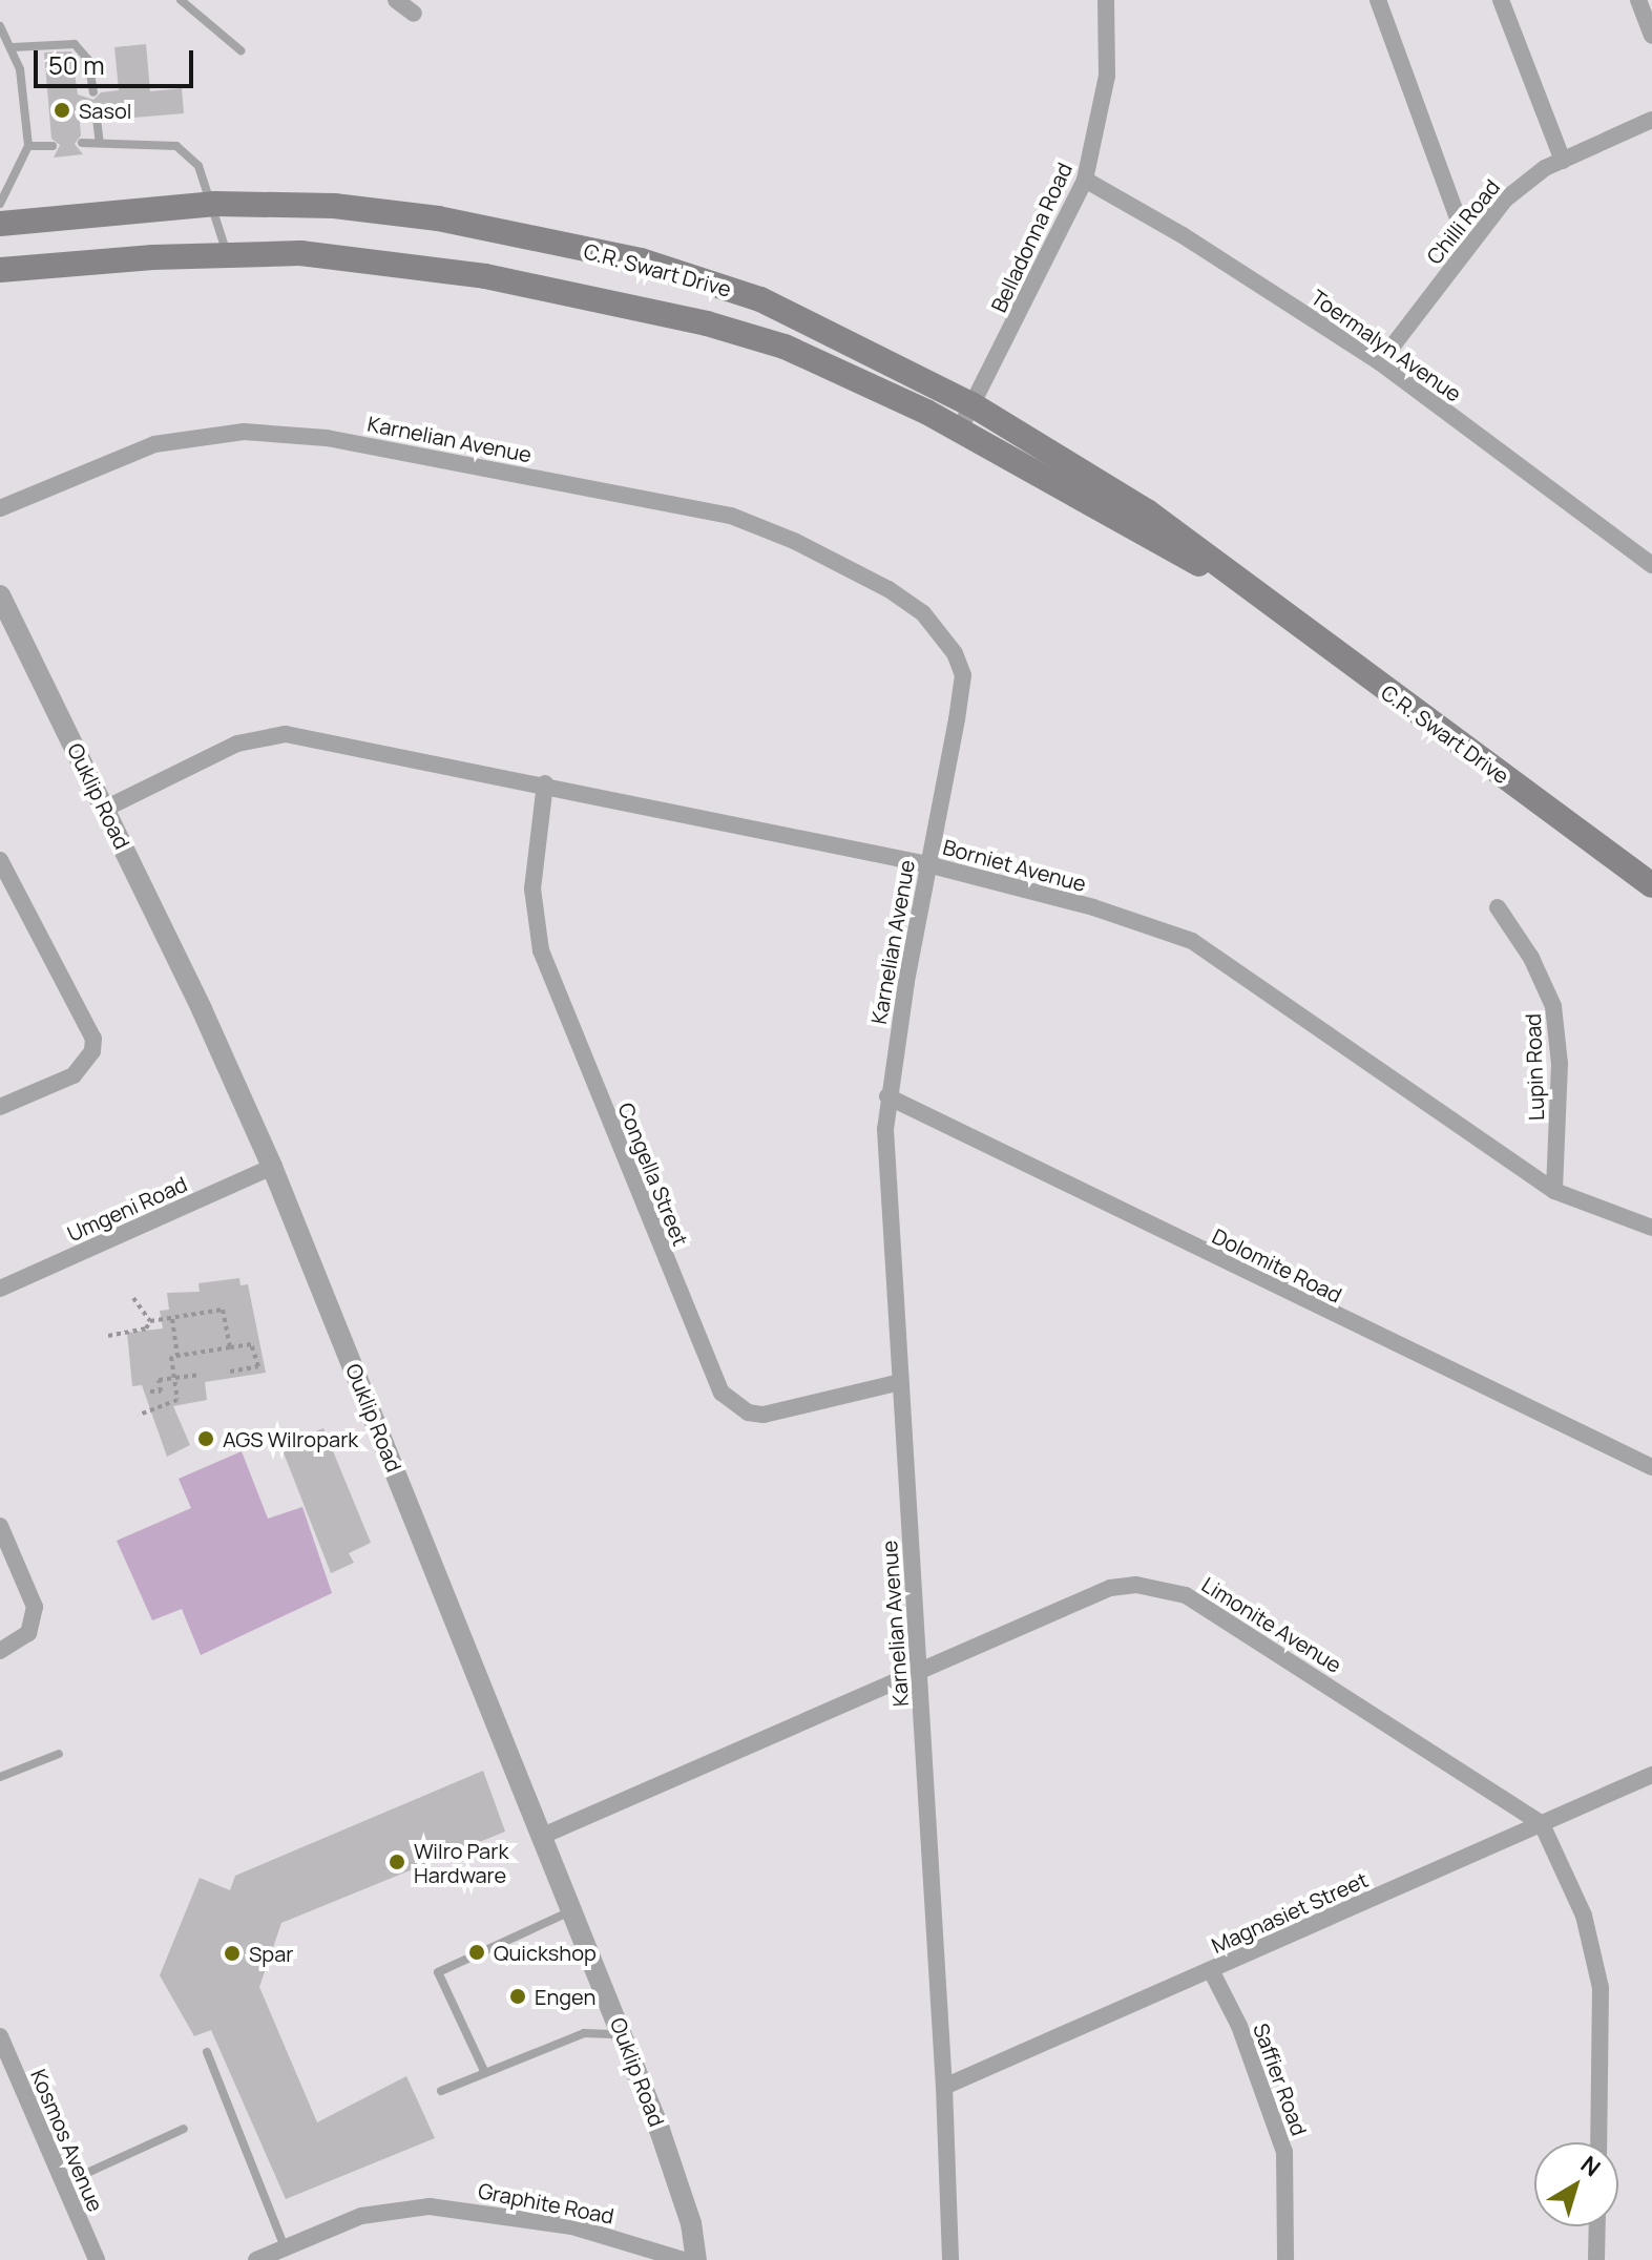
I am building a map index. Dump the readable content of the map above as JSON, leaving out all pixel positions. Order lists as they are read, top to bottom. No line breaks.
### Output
{"streets":{"main road":["C.R. Swart Drive"],"street":["Chilli Road","Belladonna Road","Toermalyn Avenue","Karnelian Avenue","Ouklip Road","Borniet Avenue","Lupin Road","Congella Street","Umgeni Road","Dolomite Road","Limonite Avenue","Magnasiet Street","Saffier Road","Kosmos Avenue","Graphite Road"]},"crossings":[["Chilli Road","Toermalyn Avenue"],["Belladonna Road","C.R. Swart Drive"],["Belladonna Road","Toermalyn Avenue"],["Karnelian Avenue","Borniet Avenue"],["Karnelian Avenue","Congella Street"],["Karnelian Avenue","Dolomite Road"],["Karnelian Avenue","Limonite Avenue"],["Karnelian Avenue","Magnasiet Street"],["Ouklip Road","Borniet Avenue"],["Ouklip Road","Umgeni Road"],["Ouklip Road","Limonite Avenue"],["Borniet Avenue","Lupin Road"],["Borniet Avenue","Congella Street"],["Limonite Avenue","Magnasiet Street"],["Magnasiet Street","Saffier Road"]],"places":["Sasol","AGS Wilropark","Wilro Park Hardware","Quickshop","Spar","Engen"],"scale_bar":"50 m","north":"top right"}
